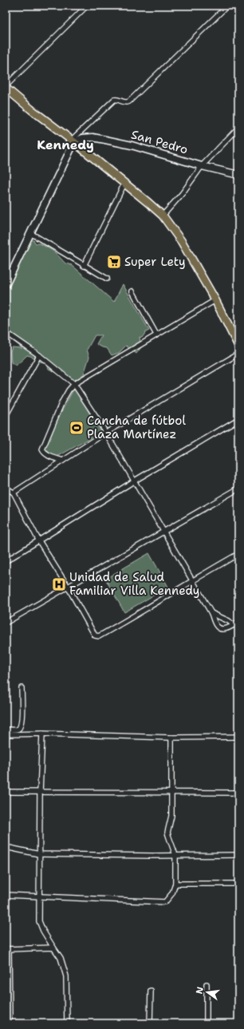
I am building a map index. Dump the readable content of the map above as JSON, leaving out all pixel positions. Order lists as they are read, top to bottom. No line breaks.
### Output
{"streets":{"street":["San Pedro"]},"districts":["Kennedy"],"places":{"supermarket":["Super Lety"],"sports":["Cancha de fútbol Plaza Martínez"],"hospital":["Unidad de Salud Familiar Villa Kennedy"]},"north":"left"}
